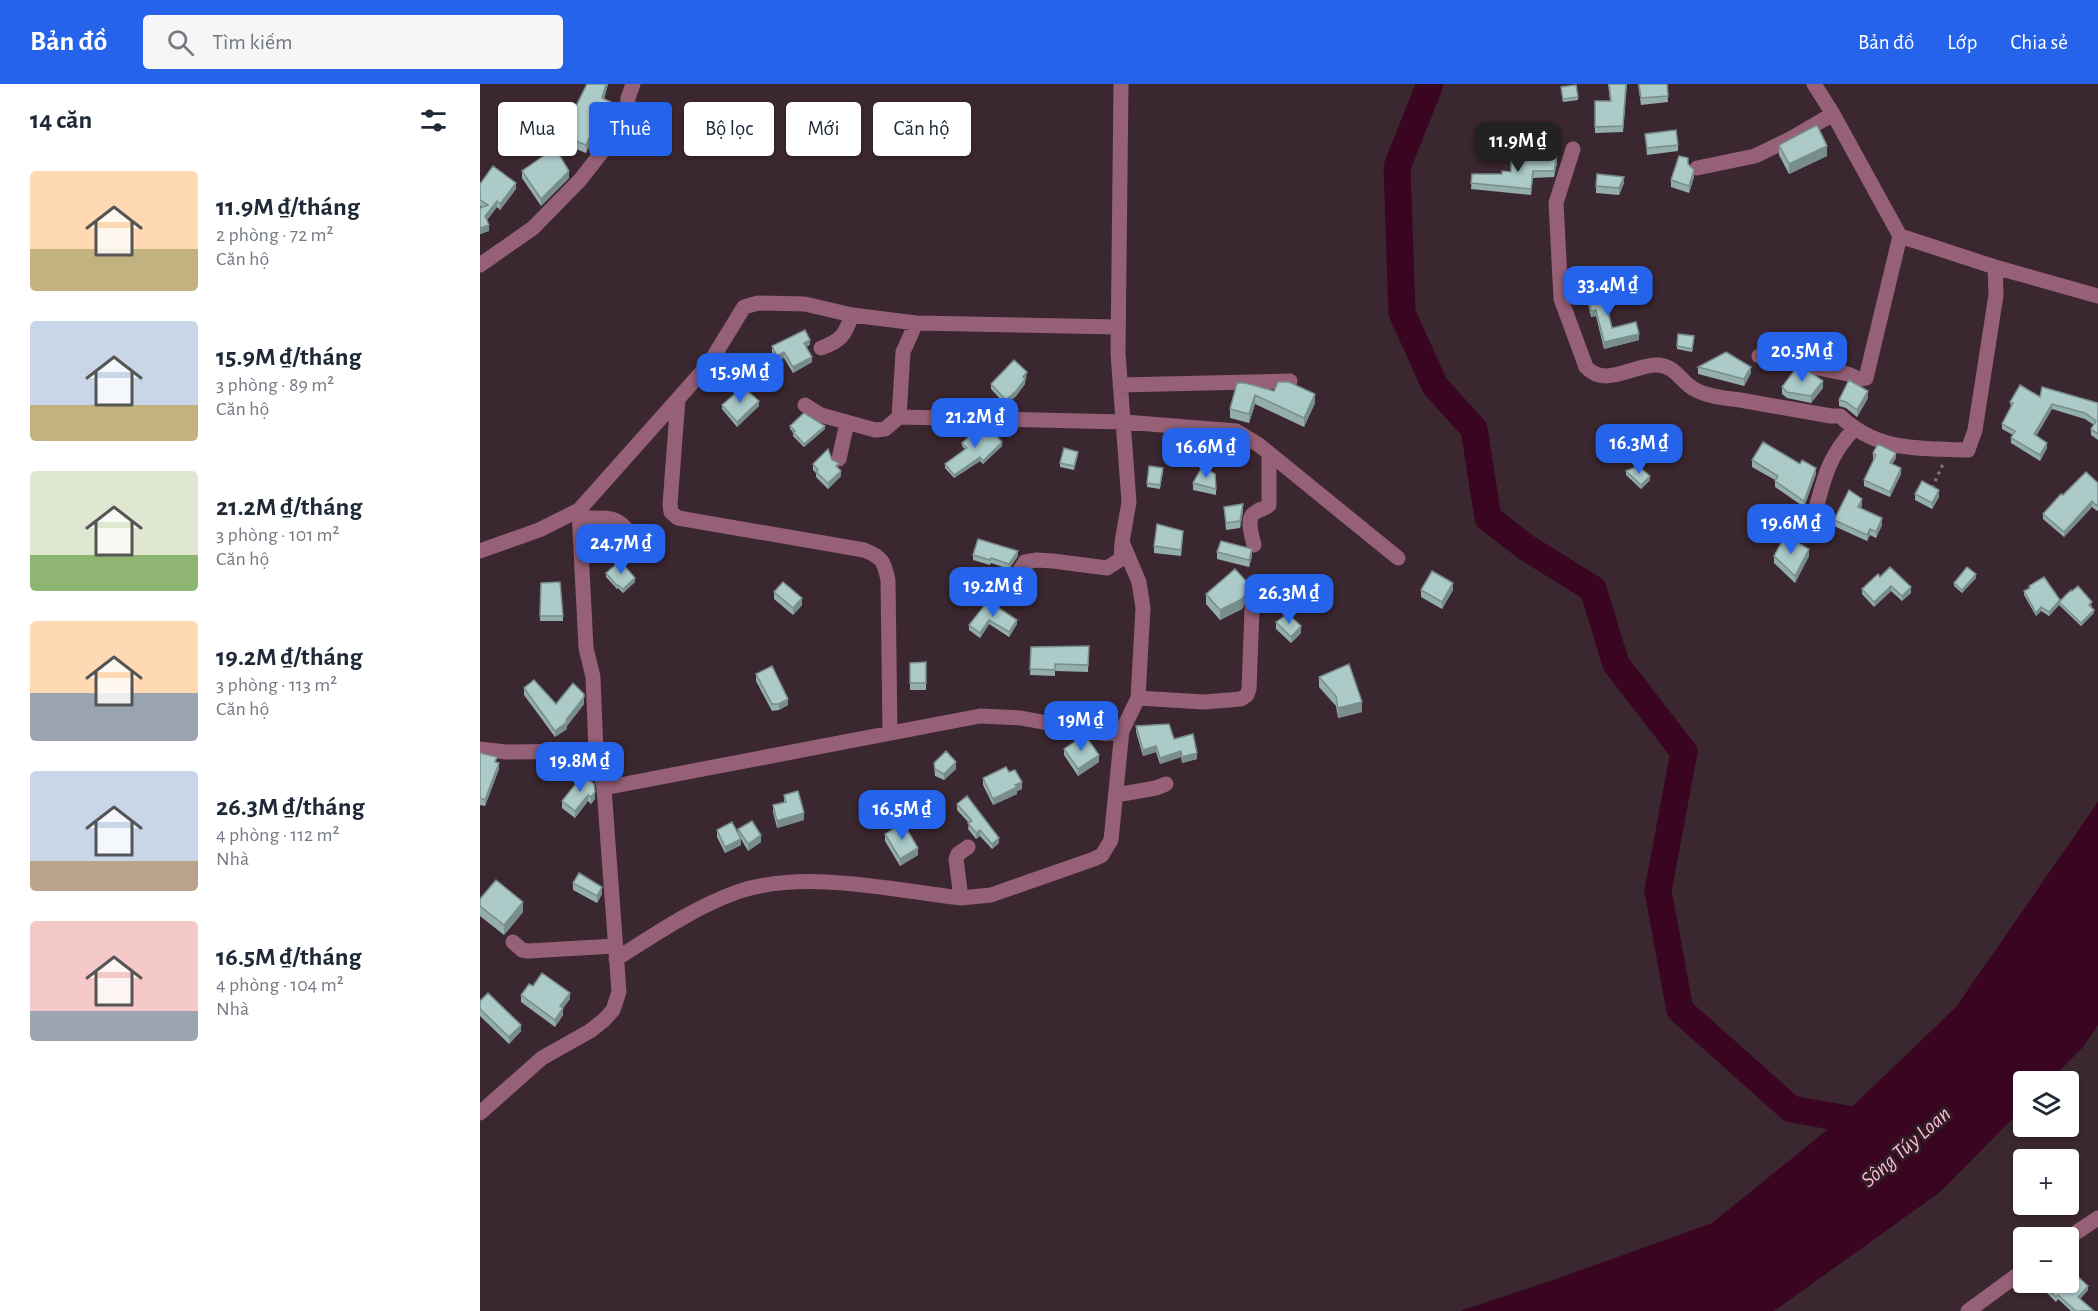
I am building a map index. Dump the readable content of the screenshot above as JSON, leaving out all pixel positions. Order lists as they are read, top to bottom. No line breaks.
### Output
{"water":["Sông Túy Loan"],"page":{"header":"Bản đồ","search":"Tìm kiếm","nav":["Bản đồ","Lớp","Chia sẻ"],"heading":"14 căn","chip":["Mua","Thuê","Bộ lọc","Mới","Căn hộ"],"price":["11.9M ₫","33.4M ₫","20.5M ₫","15.9M ₫","21.2M ₫","16.3M ₫","16.6M ₫","19.6M ₫","24.7M ₫","19.2M ₫","26.3M ₫","19M ₫","19.8M ₫","16.5M ₫"],"list":[{"name":"11.9M ₫/tháng","note":"2 phòng · 72 m² · Căn hộ"},{"name":"15.9M ₫/tháng","note":"3 phòng · 89 m² · Căn hộ"},{"name":"21.2M ₫/tháng","note":"3 phòng · 101 m² · Căn hộ"},{"name":"19.2M ₫/tháng","note":"3 phòng · 113 m² · Căn hộ"},{"name":"26.3M ₫/tháng","note":"4 phòng · 112 m² · Nhà"},{"name":"16.5M ₫/tháng","note":"4 phòng · 104 m² · Nhà"}],"map_buttons":["+","−"]}}
